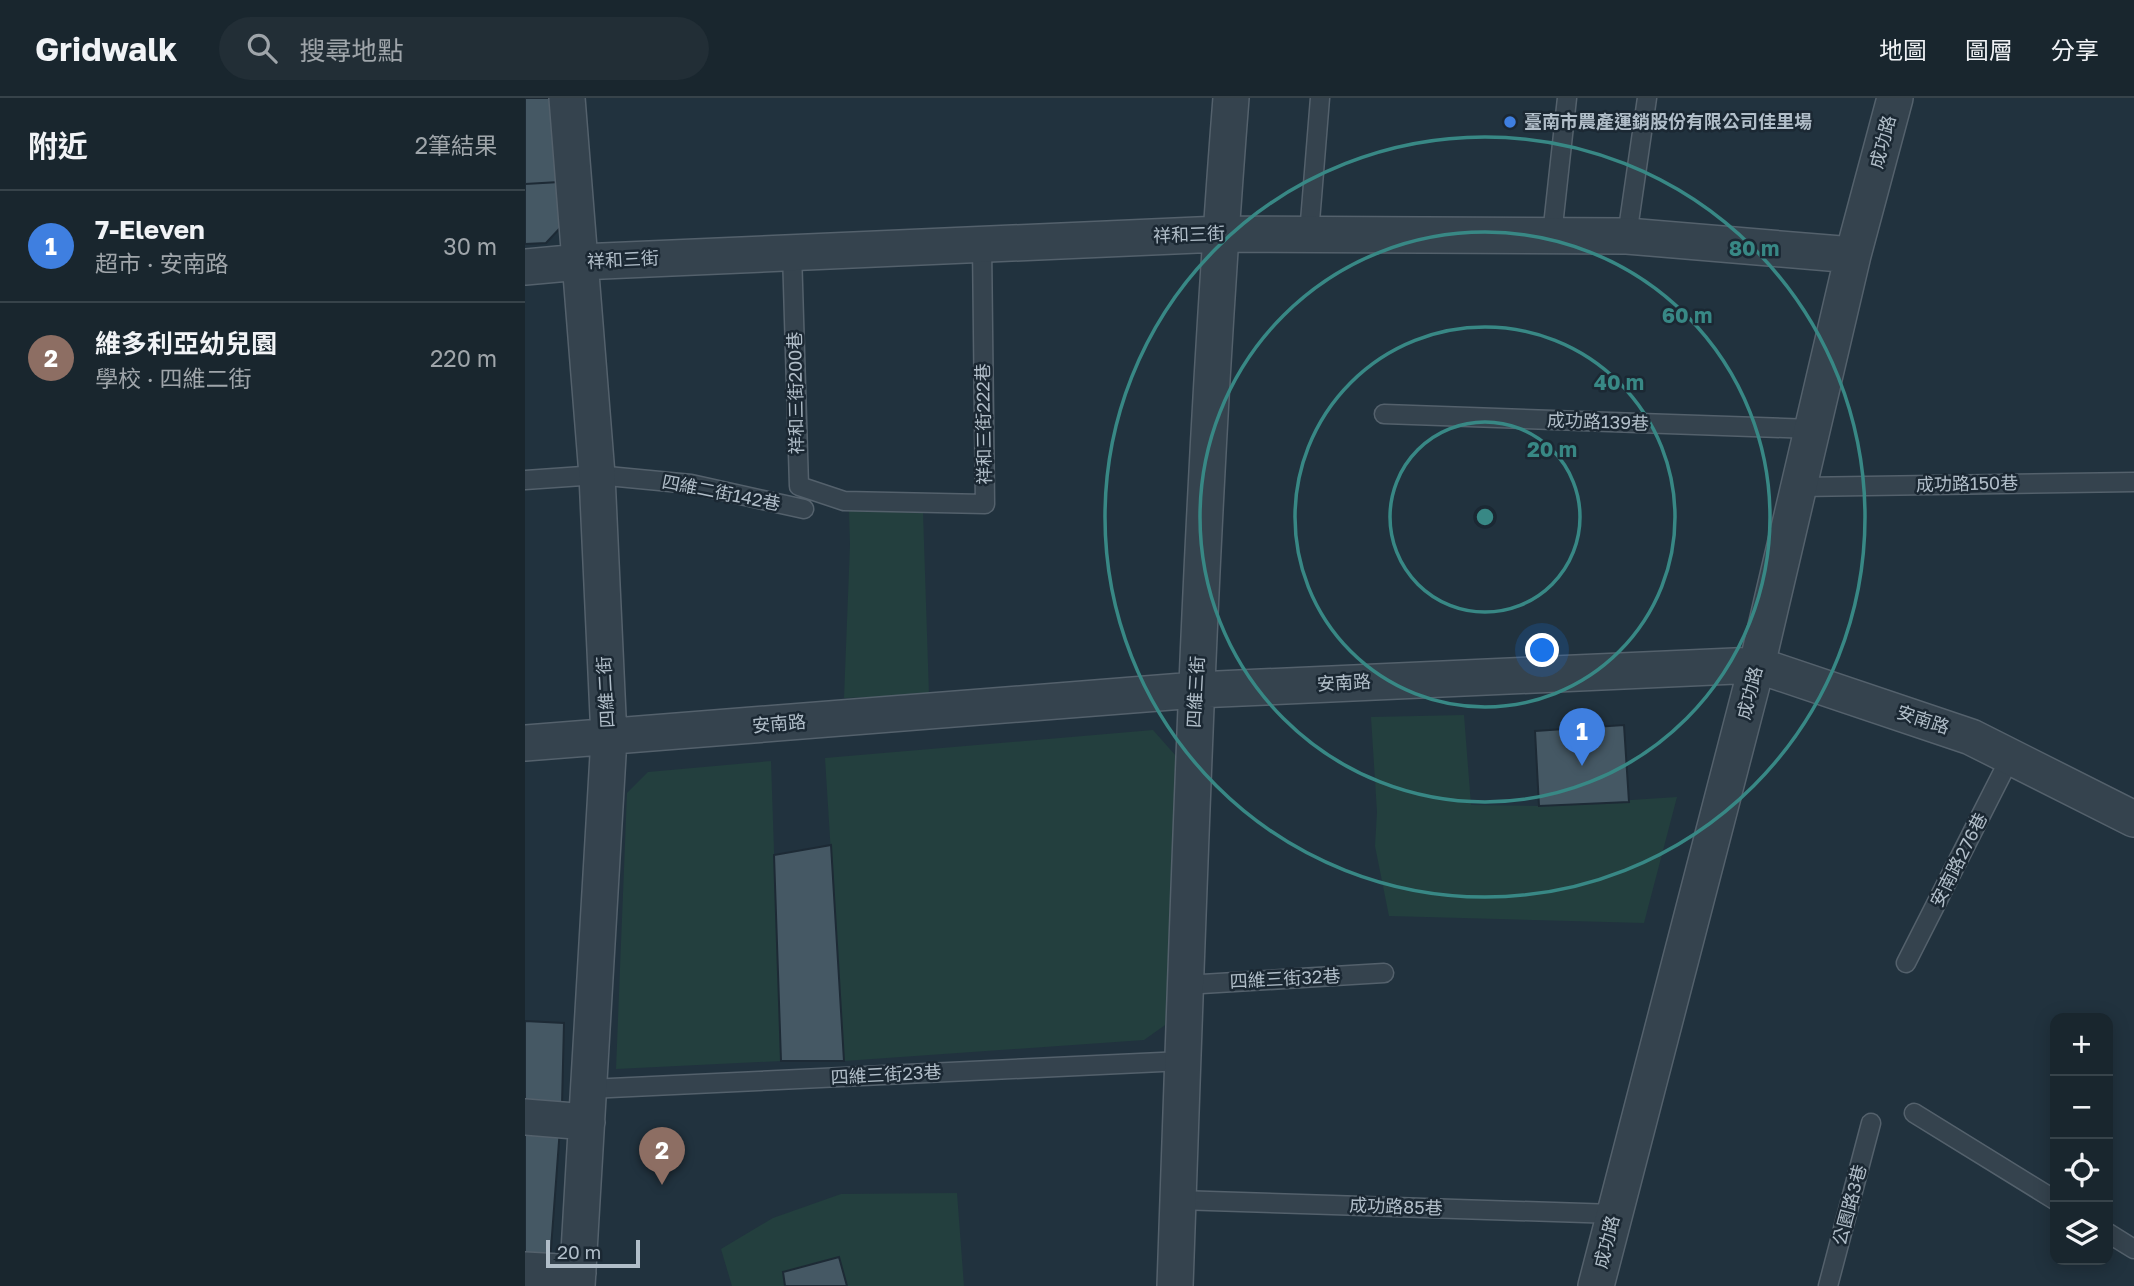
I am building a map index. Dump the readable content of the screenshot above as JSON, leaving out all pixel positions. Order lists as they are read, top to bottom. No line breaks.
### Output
{"streets":{"street":["成功路","祥和三街","安南路","四維二街","四維三街"],"lane":["祥和三街200巷","成功路139巷","祥和三街222巷","成功路150巷","四維二街142巷","安南路276巷","四維三街32巷","四維三街23巷","公園路3巷","成功路85巷"]},"crossings":[["成功路","祥和三街"],["成功路","成功路139巷"],["成功路","成功路150巷"],["成功路","安南路"],["成功路","成功路85巷"],["祥和三街","祥和三街200巷"],["祥和三街","祥和三街222巷"],["祥和三街","四維二街"],["祥和三街","四維三街"],["祥和三街200巷","祥和三街222巷"],["四維二街142巷","四維二街"],["安南路","四維二街"],["安南路","四維三街"],["安南路","安南路276巷"],["四維二街","四維三街23巷"],["四維三街","四維三街32巷"],["四維三街","四維三街23巷"],["四維三街","成功路85巷"]],"places":["臺南市農產運銷股份有限公司佳里場"],"scale_bar":"20 m","page":{"header":"Gridwalk","search":"搜尋地點","nav":["地圖","圖層","分享"],"heading":["附近","2筆結果"],"list":[{"mark":"1","name":"7-Eleven","note":"超市 · 安南路","value":"30 m"},{"mark":"2","name":"維多利亞幼兒園","note":"學校 · 四維二街","value":"220 m"}],"pins":["1","2"],"map_buttons":["+","−"],"scale":"20 m"},"rings":["80 m","60 m","40 m","20 m"]}
